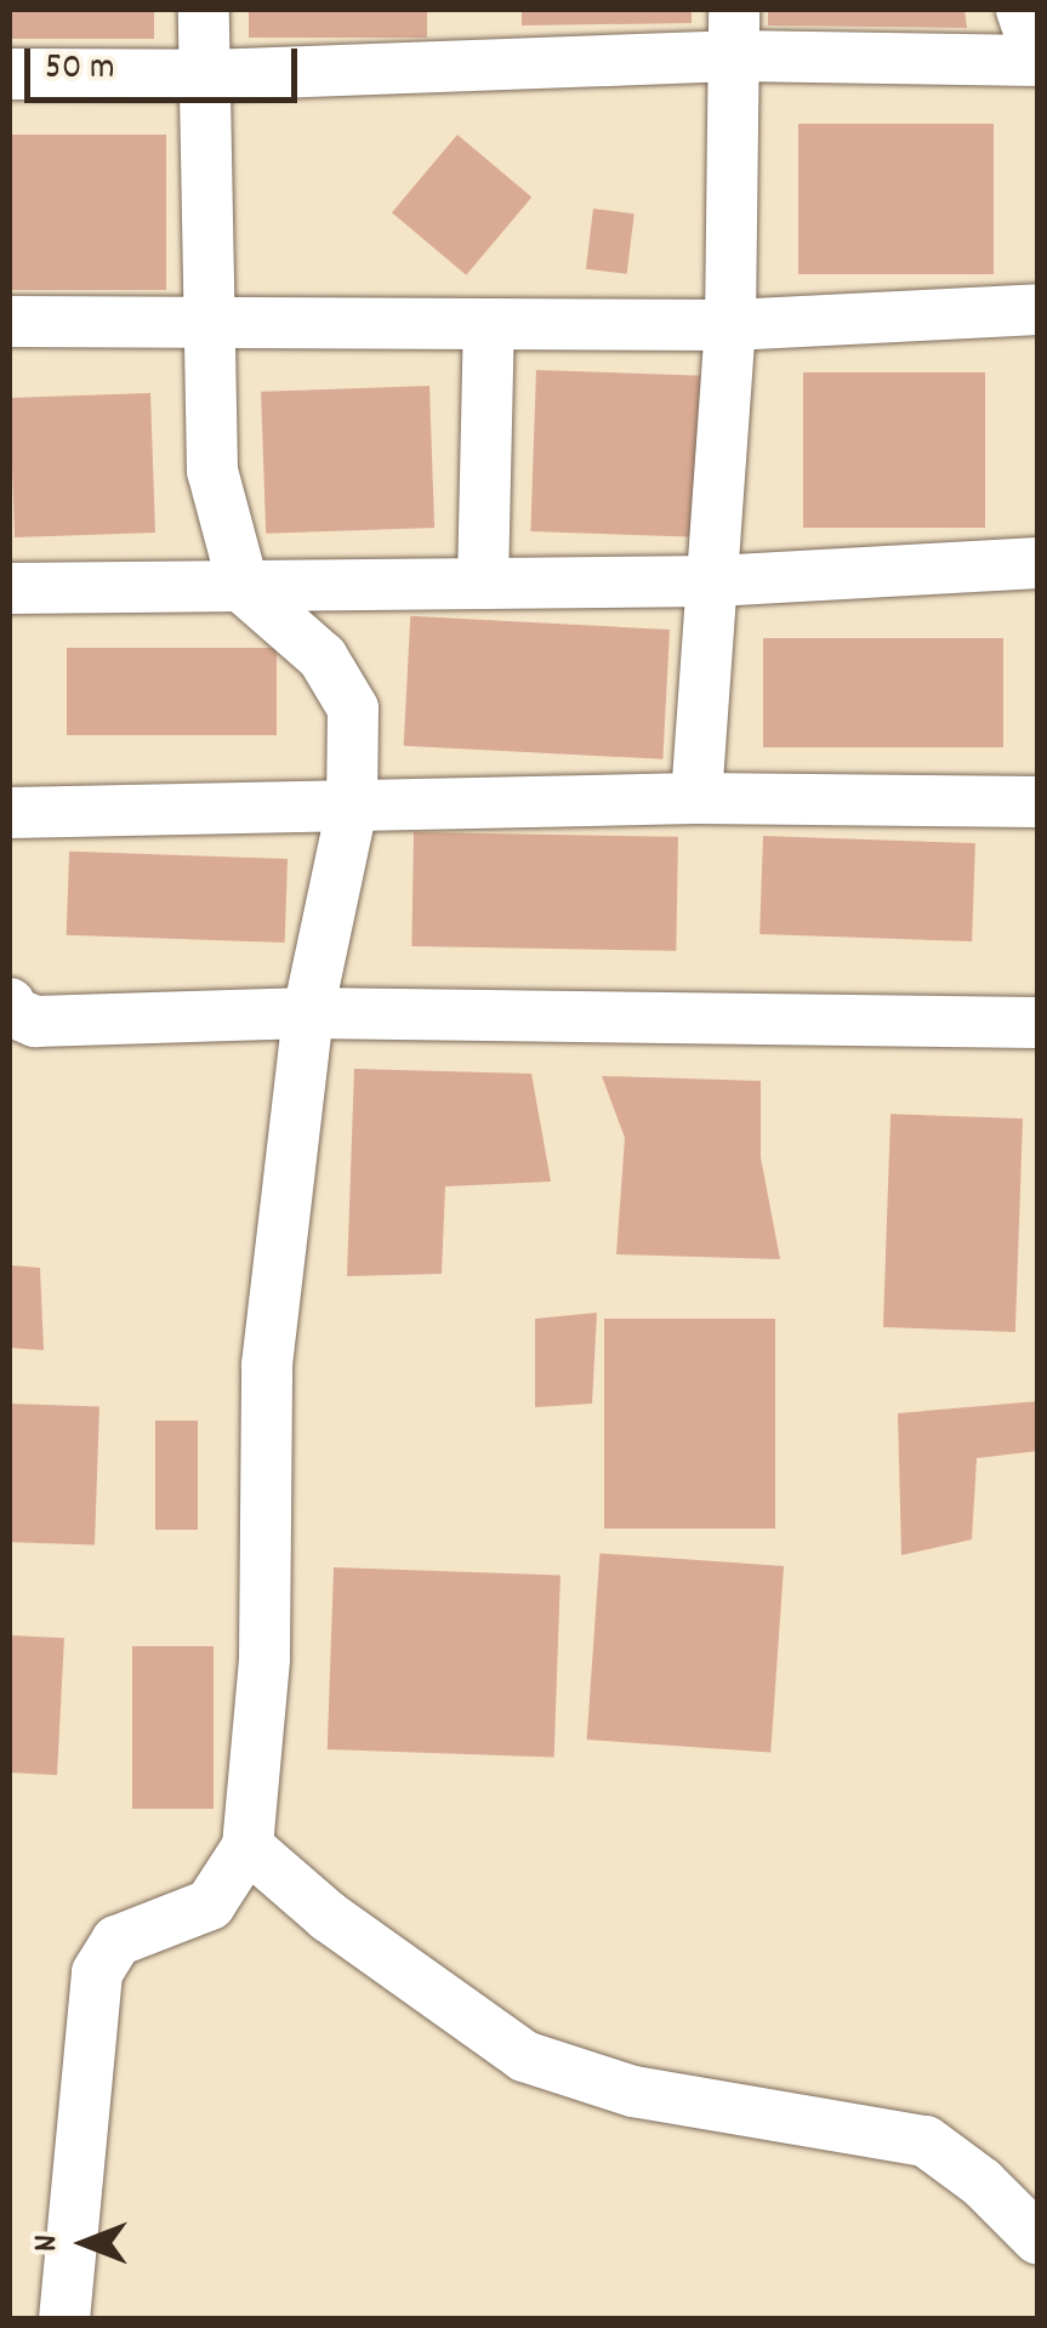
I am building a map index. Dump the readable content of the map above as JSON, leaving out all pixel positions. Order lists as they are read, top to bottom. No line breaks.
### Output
{"scale_bar":"50 m","north":"left"}
